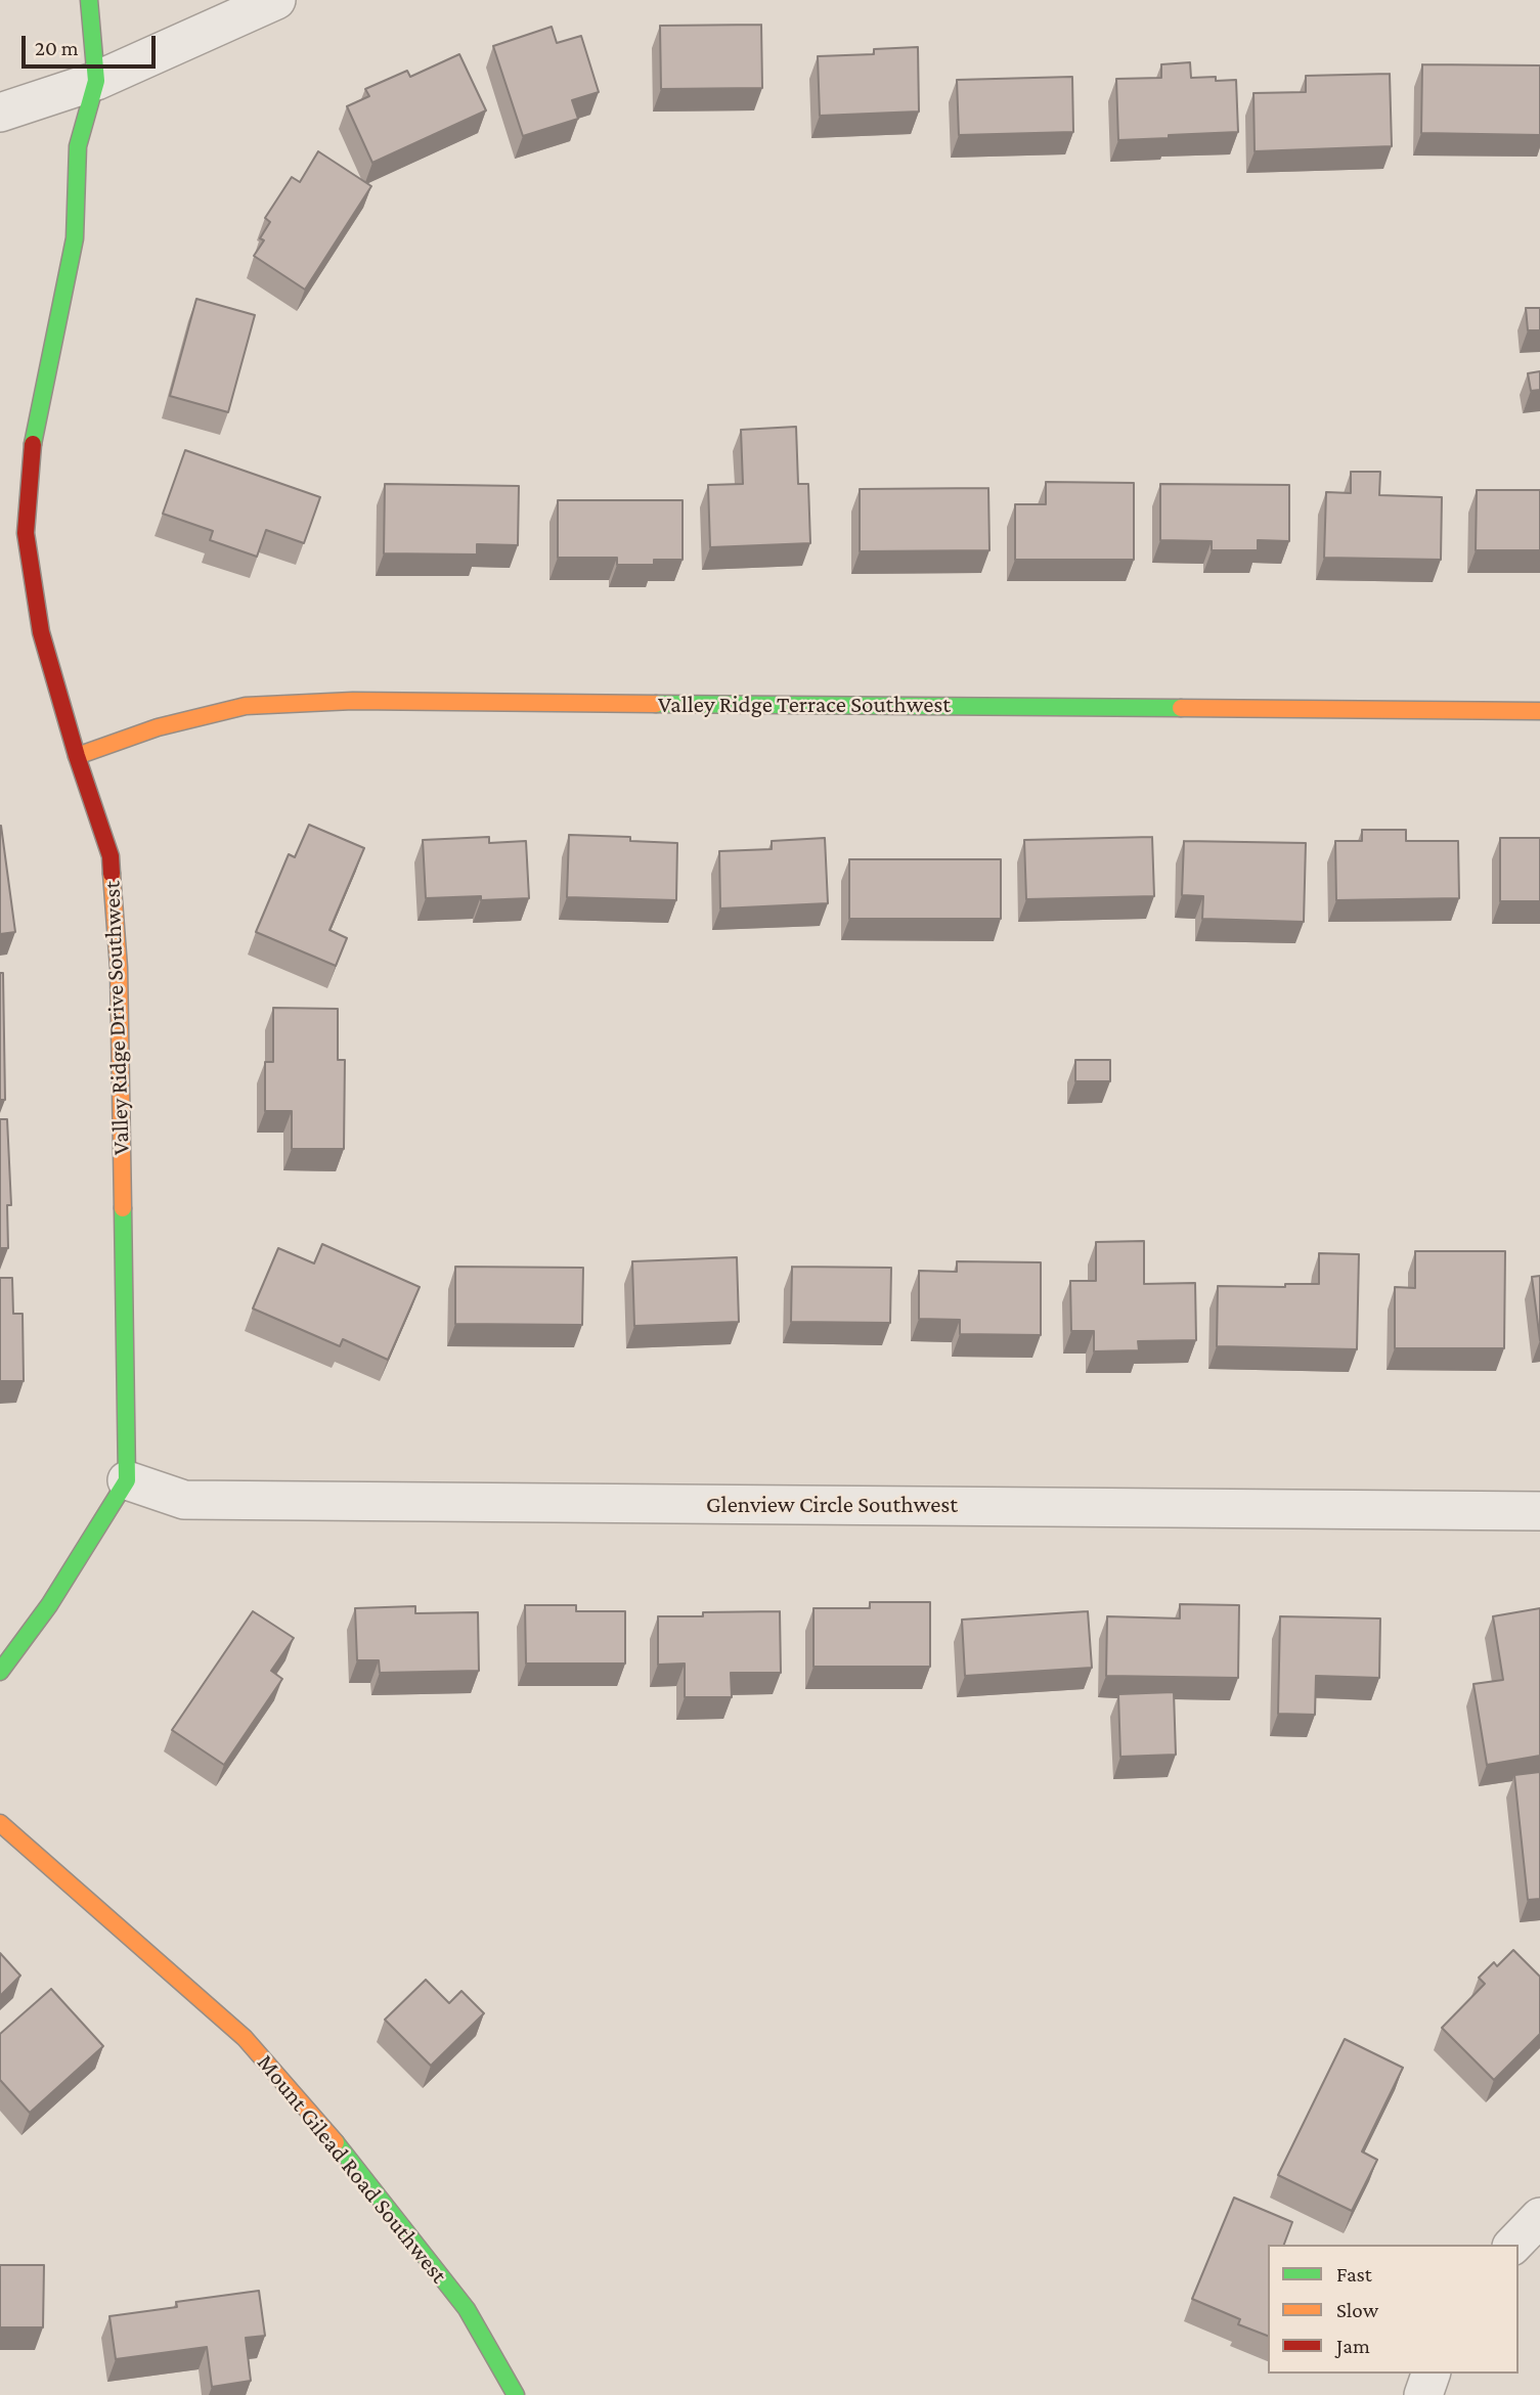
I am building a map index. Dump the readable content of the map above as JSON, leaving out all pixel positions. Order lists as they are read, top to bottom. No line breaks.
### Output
{"streets":{"street":["Valley Ridge Terrace Southwest","Valley Ridge Drive Southwest","Glenview Circle Southwest","Mount Gilead Road Southwest"]},"crossings":[["Valley Ridge Terrace Southwest","Valley Ridge Drive Southwest"],["Valley Ridge Drive Southwest","Glenview Circle Southwest"]],"legend":["Fast","Slow","Jam"],"scale_bar":"20 m"}
